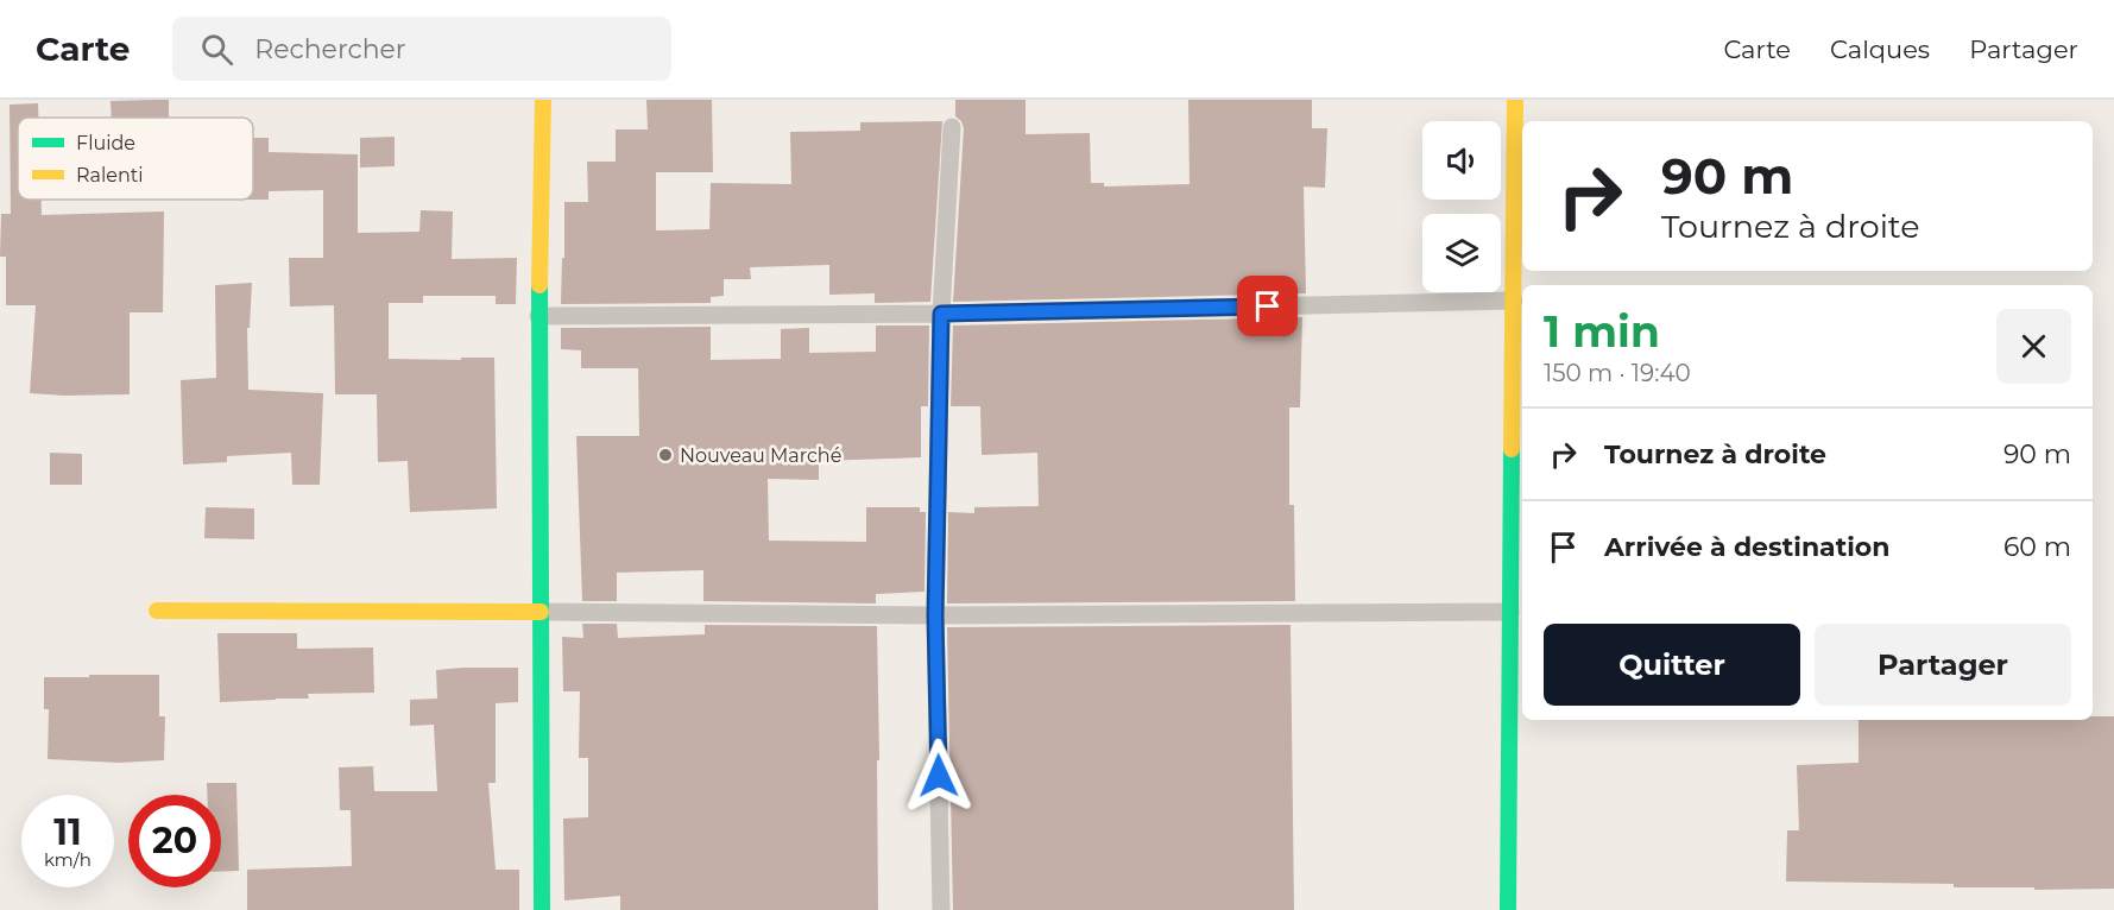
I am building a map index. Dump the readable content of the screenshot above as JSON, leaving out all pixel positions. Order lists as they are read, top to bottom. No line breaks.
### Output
{"places":["Nouveau Marché"],"legend":["Fluide","Ralenti"],"page":{"header":"Carte","search":"Rechercher","nav":["Carte","Calques","Partager"],"turn":["90 m","Tournez à droite"],"heading":["1 min","150 m · 19:40"],"list":[{"name":"Tournez à droite","value":"90 m"},{"name":"Arrivée à destination","value":"60 m"}],"buttons":["Quitter","Partager"],"speed":"11 km/h","limit":"20"}}
